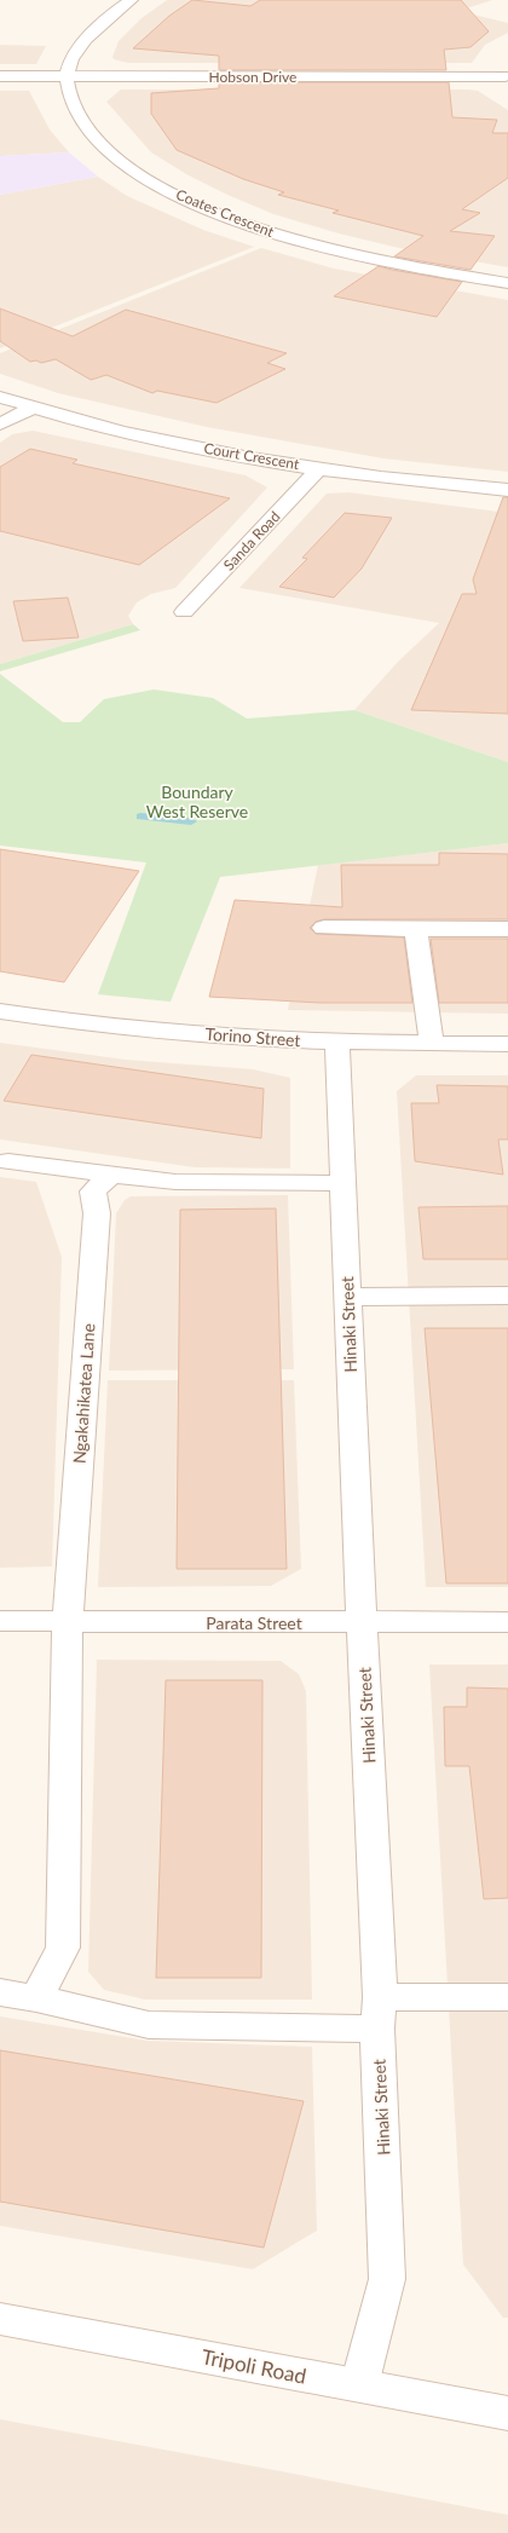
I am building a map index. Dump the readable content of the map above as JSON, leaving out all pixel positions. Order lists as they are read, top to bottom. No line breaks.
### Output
{"streets":{"street":["Hobson Drive","Coates Crescent","Court Crescent","Sanda Road","Torino Street","Hinaki Street","Ngakahikatea Lane","Parata Street","Tripoli Road"]},"crossings":[["Hobson Drive","Coates Crescent"],["Court Crescent","Sanda Road"],["Torino Street","Hinaki Street"],["Hinaki Street","Parata Street"],["Hinaki Street","Tripoli Road"],["Ngakahikatea Lane","Parata Street"]],"parks":["Boundary West Reserve"]}
